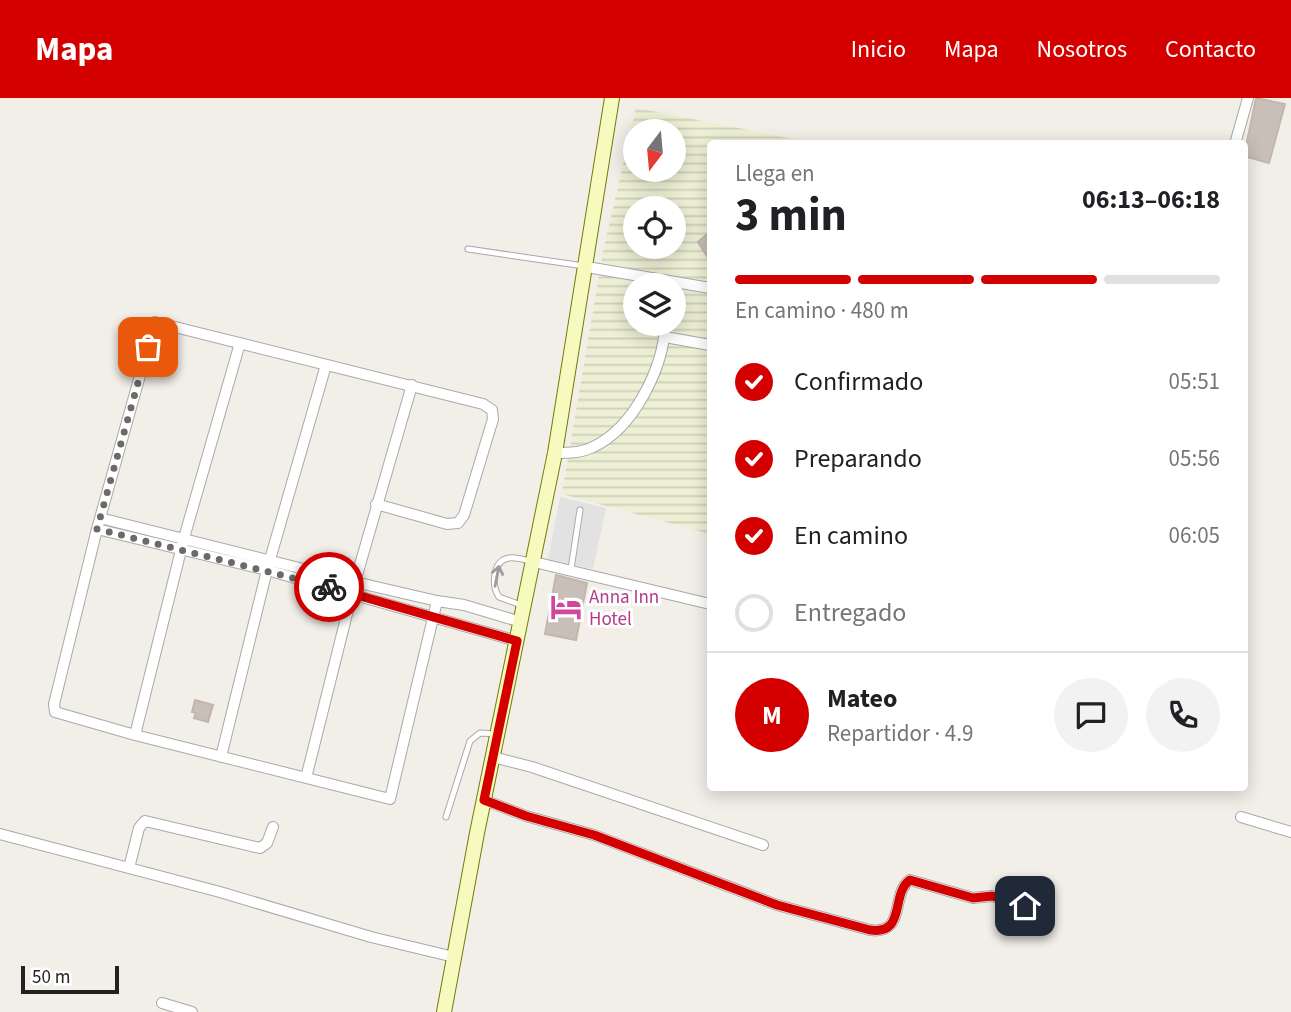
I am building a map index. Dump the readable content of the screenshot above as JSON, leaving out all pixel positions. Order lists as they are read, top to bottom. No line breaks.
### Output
{"places":{"hotel":["Anna Inn Hotel"]},"scale_bar":"50 m","north":"bottom","page":{"header":"Mapa","nav":["Inicio","Mapa","Nosotros","Contacto"],"heading":["3 min","Llega en","06:13–06:18"],"panel":["Mateo","Repartidor · 4.9"],"bar":"En camino · 480 m","list":[["Confirmado","05:51"],["Preparando","05:56"],["En camino","06:05"],"Entregado"],"round":"M","scale":"50 m"}}
